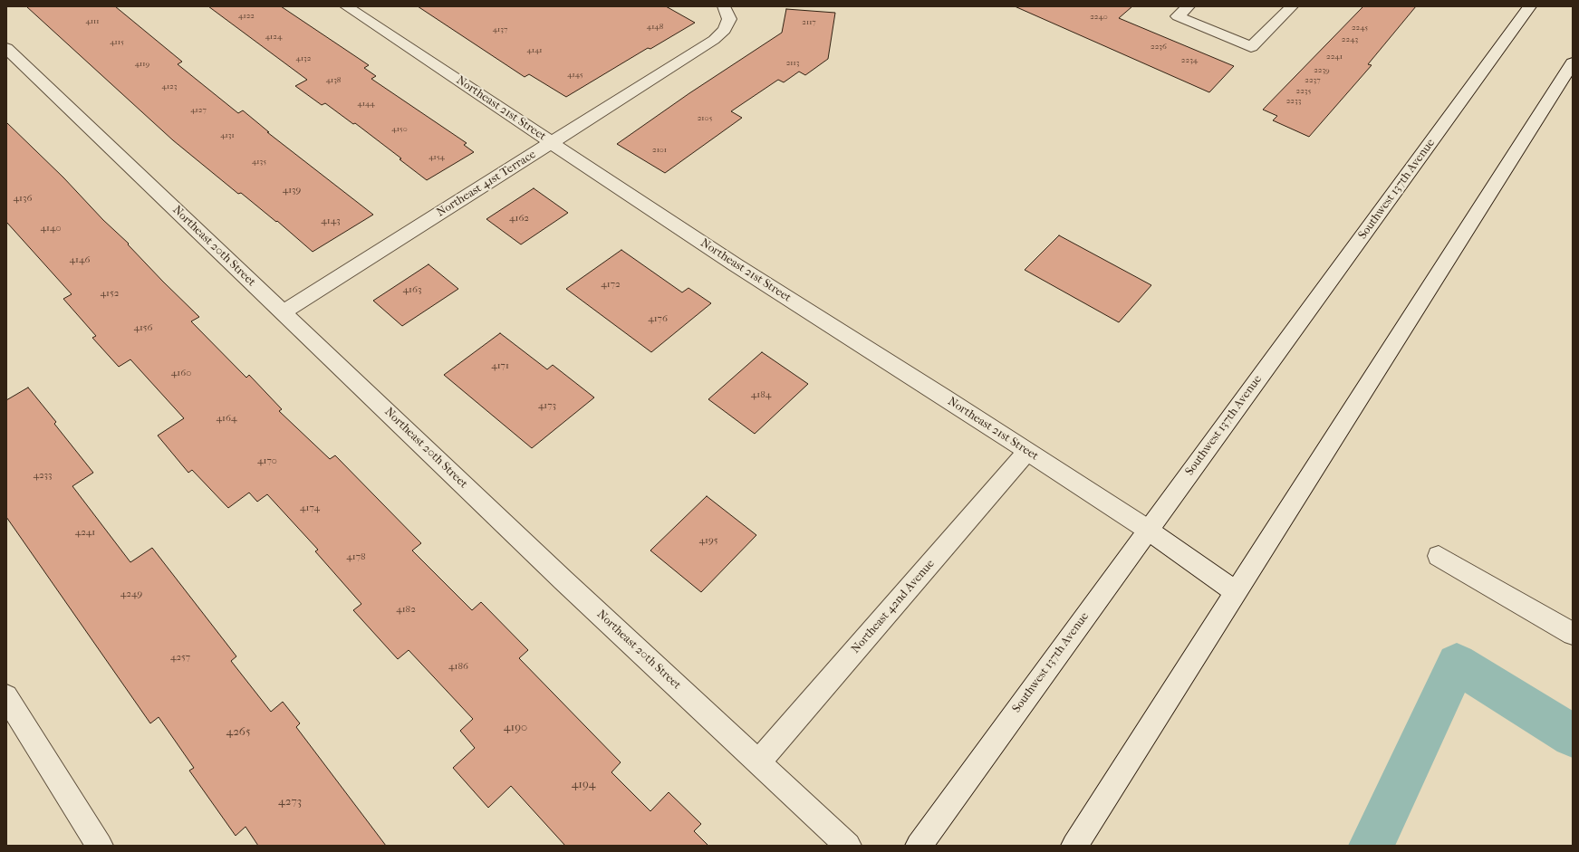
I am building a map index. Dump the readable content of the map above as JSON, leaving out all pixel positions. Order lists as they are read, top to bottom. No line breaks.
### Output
{"streets":{"street":["Northeast 21st Street","Northeast 41st Terrace","Southwest 137th Avenue","Northeast 20th Street","Northeast 42nd Avenue"]},"crossings":[["Northeast 21st Street","Northeast 41st Terrace"],["Northeast 21st Street","Southwest 137th Avenue"],["Northeast 21st Street","Northeast 42nd Avenue"],["Northeast 41st Terrace","Northeast 20th Street"],["Northeast 20th Street","Northeast 42nd Avenue"]],"house_numbers":["4122","2240","4111","2117","4148","2245","4137","4124","2243","4115","2236","4141","2241","4132","2234","2113","4119","2239","4145","4138","2237","4123","2235","2233","4144","4127","2105","4150","4131","2101","4154","4135","4139","4136","4162","4143","4140","4146","4172","4163","4152","4176","4156","4171","4160","4184","4173","4164","4170","4233","4174","4241","4195","4178","4249","4182","4257","4186","4190","4265","4194","4273"]}
